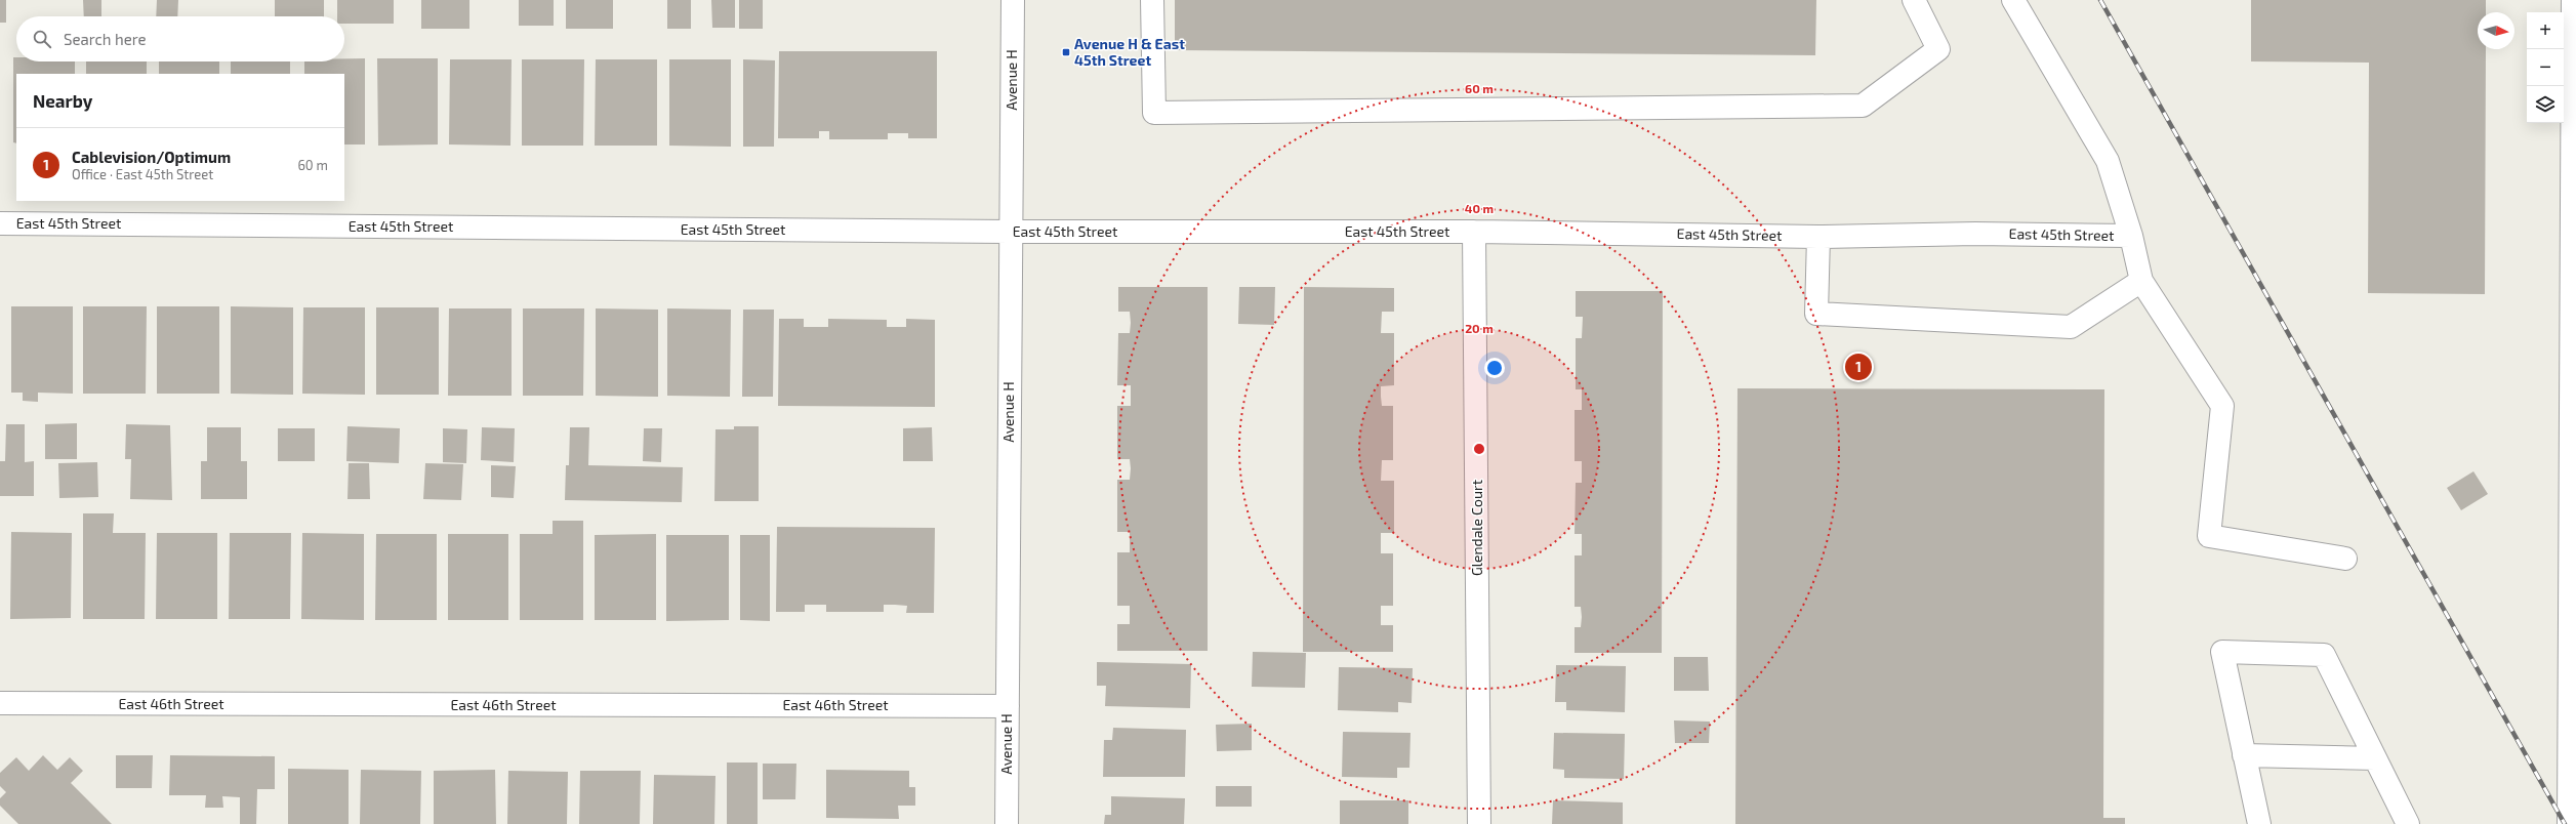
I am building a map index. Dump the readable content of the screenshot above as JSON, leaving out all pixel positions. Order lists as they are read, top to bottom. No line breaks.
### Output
{"streets":{"street":["Avenue H","East 45th Street","Glendale Court","East 46th Street"]},"crossings":[["Avenue H","East 45th Street"],["Avenue H","East 46th Street"],["East 45th Street","Glendale Court"]],"places":{"transit":["Avenue H & East 45th Street"]},"north":"right","page":{"map_buttons":["+","−"],"search":"Search here","heading":"Nearby","list":[{"mark":"1","name":"Cablevision/Optimum","note":"Office · East 45th Street","value":"60 m"}],"pins":"1"},"rings":["60 m","40 m","20 m"]}
